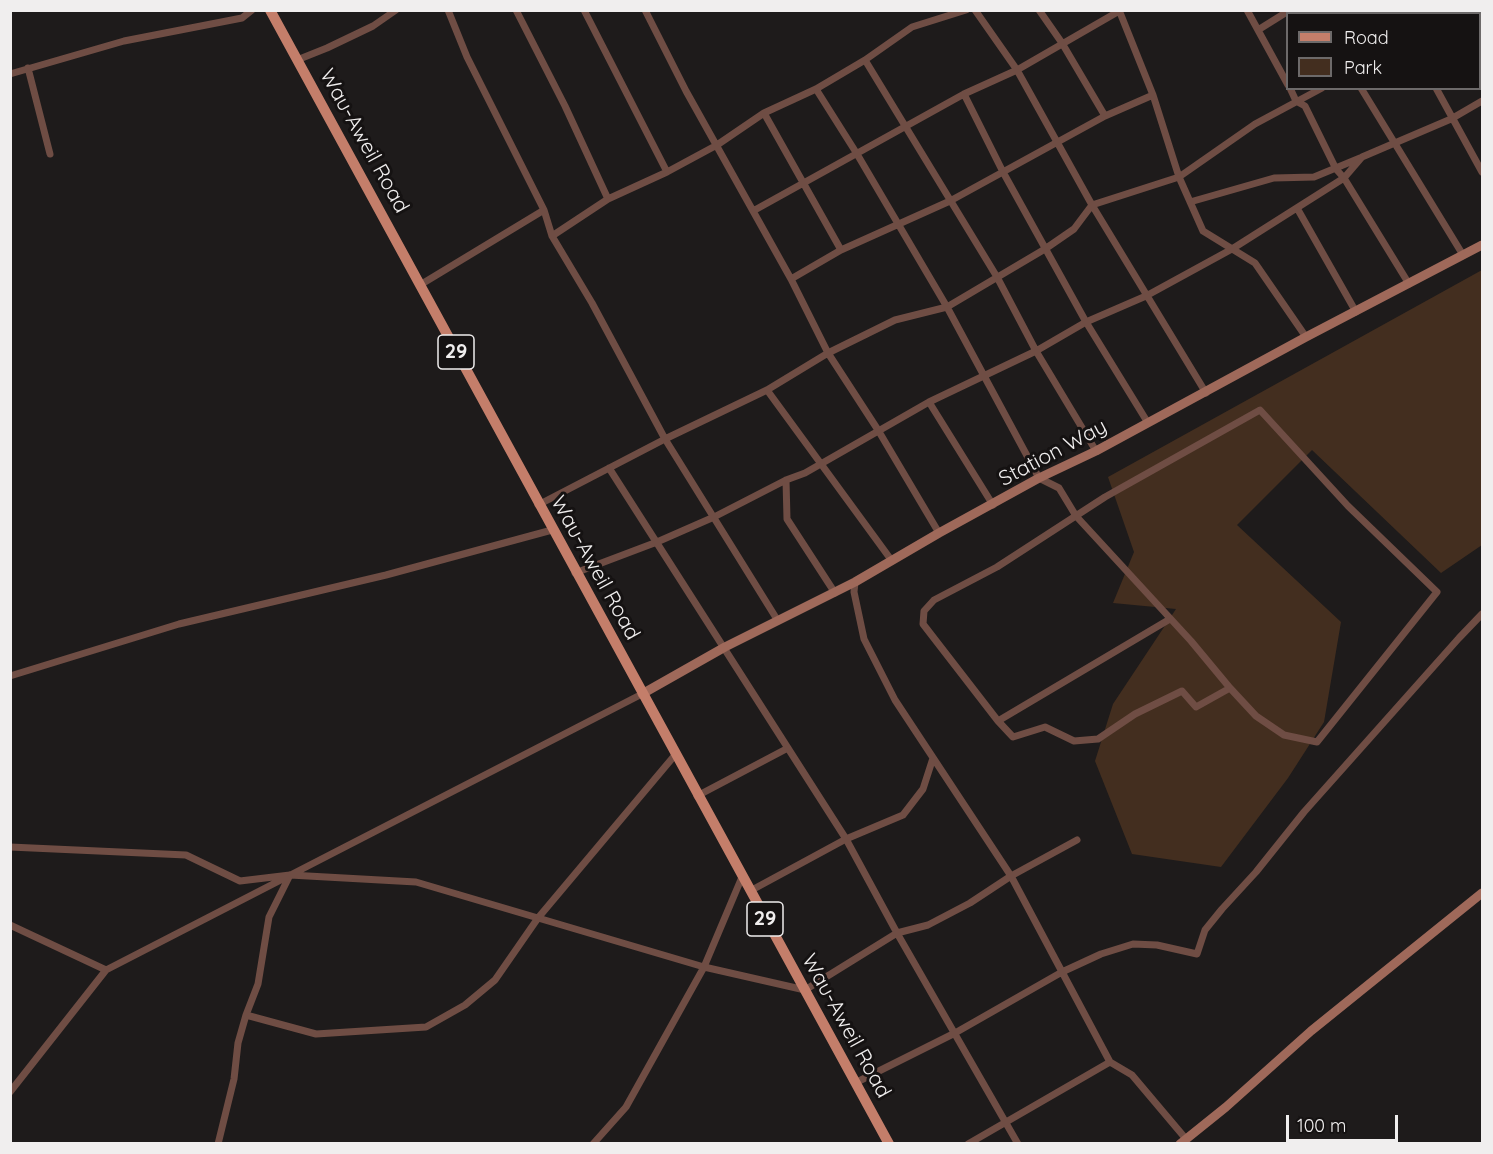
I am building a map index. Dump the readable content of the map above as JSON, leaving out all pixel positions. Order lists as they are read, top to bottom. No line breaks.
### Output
{"streets":{"main road":["Wau-Aweil Road","29","Station Way"]},"crossings":[["Wau-Aweil Road","Station Way"]],"legend":["Road","Park"],"scale_bar":"100 m"}
